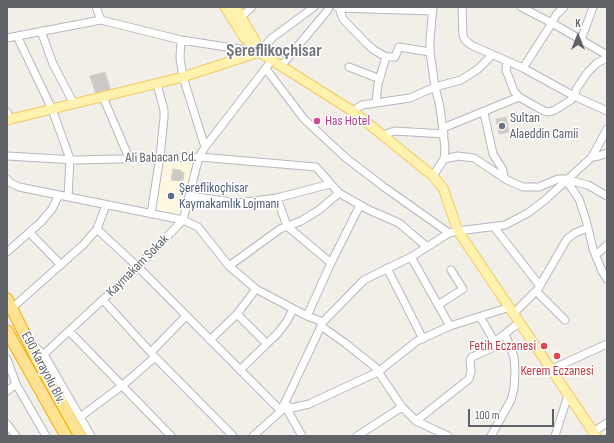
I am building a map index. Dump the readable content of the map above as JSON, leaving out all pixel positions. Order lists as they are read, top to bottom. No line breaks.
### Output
{"streets":{"highway":["E90 Karayolu Blv."],"street":["Ali Babacan Cd.","Kaymakam Sokak"]},"crossings":[["Ali Babacan Cd.","Kaymakam Sokak"]],"districts":["Şereflikoçhisar"],"places":["Has Hotel","Sultan Alaeddin Camii","Şereflikoçhisar Kaymakamlık Lojmanı","Fetih Eczanesi","Kerem Eczanesi"],"scale_bar":"100 m","north":"top"}
